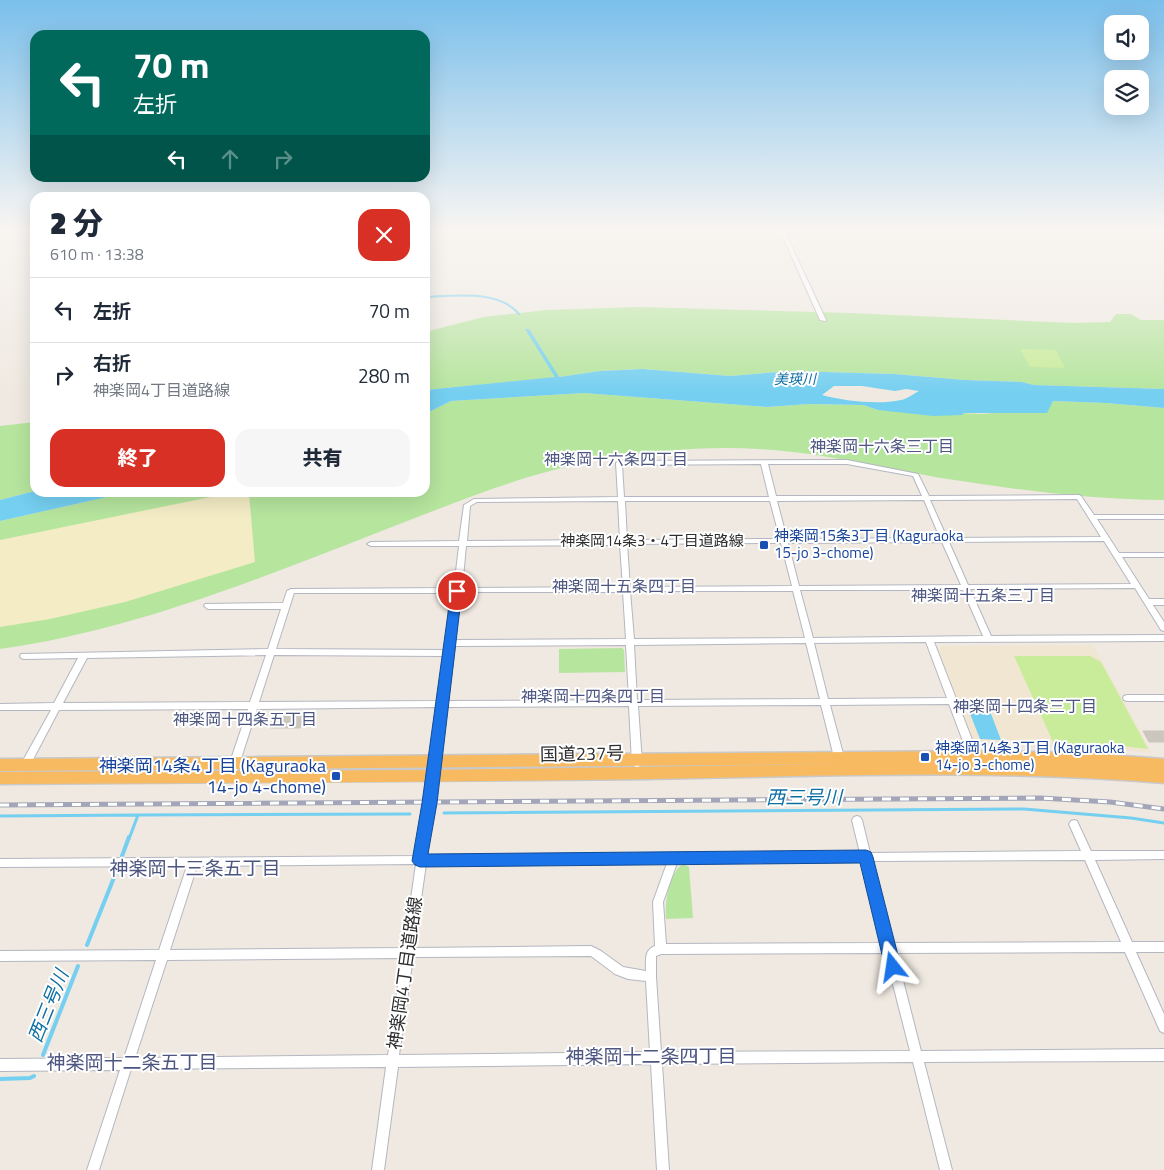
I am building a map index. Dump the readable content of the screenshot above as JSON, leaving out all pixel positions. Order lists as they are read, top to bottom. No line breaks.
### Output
{"streets":{"highway":["国道237号"],"street":["神楽岡14条3・4丁目道路線","神楽岡4丁目道路線"]},"crossings":[["国道237号","神楽岡4丁目道路線"]],"districts":["神楽岡十六条三丁目","神楽岡十六条四丁目","神楽岡十五条四丁目","神楽岡十五条三丁目","神楽岡十四条四丁目","神楽岡十四条三丁目","神楽岡十四条五丁目","神楽岡十三条五丁目","神楽岡十二条四丁目","神楽岡十二条五丁目"],"water":["美瑛川","西三号川"],"places":{"transit":["神楽岡15条3丁目 (Kaguraoka 15-jo 3-chome)","神楽岡14条3丁目 (Kaguraoka 14-jo 3-chome)","神楽岡14条4丁目 (Kaguraoka 14-jo 4-chome)"]},"page":{"turn":["70 m","左折"],"heading":["2 分","610 m · 13:38"],"list":[{"name":"左折","value":"70 m"},{"name":"右折","note":"神楽岡4丁目道路線","value":"280 m"}],"buttons":["終了","共有"]}}
